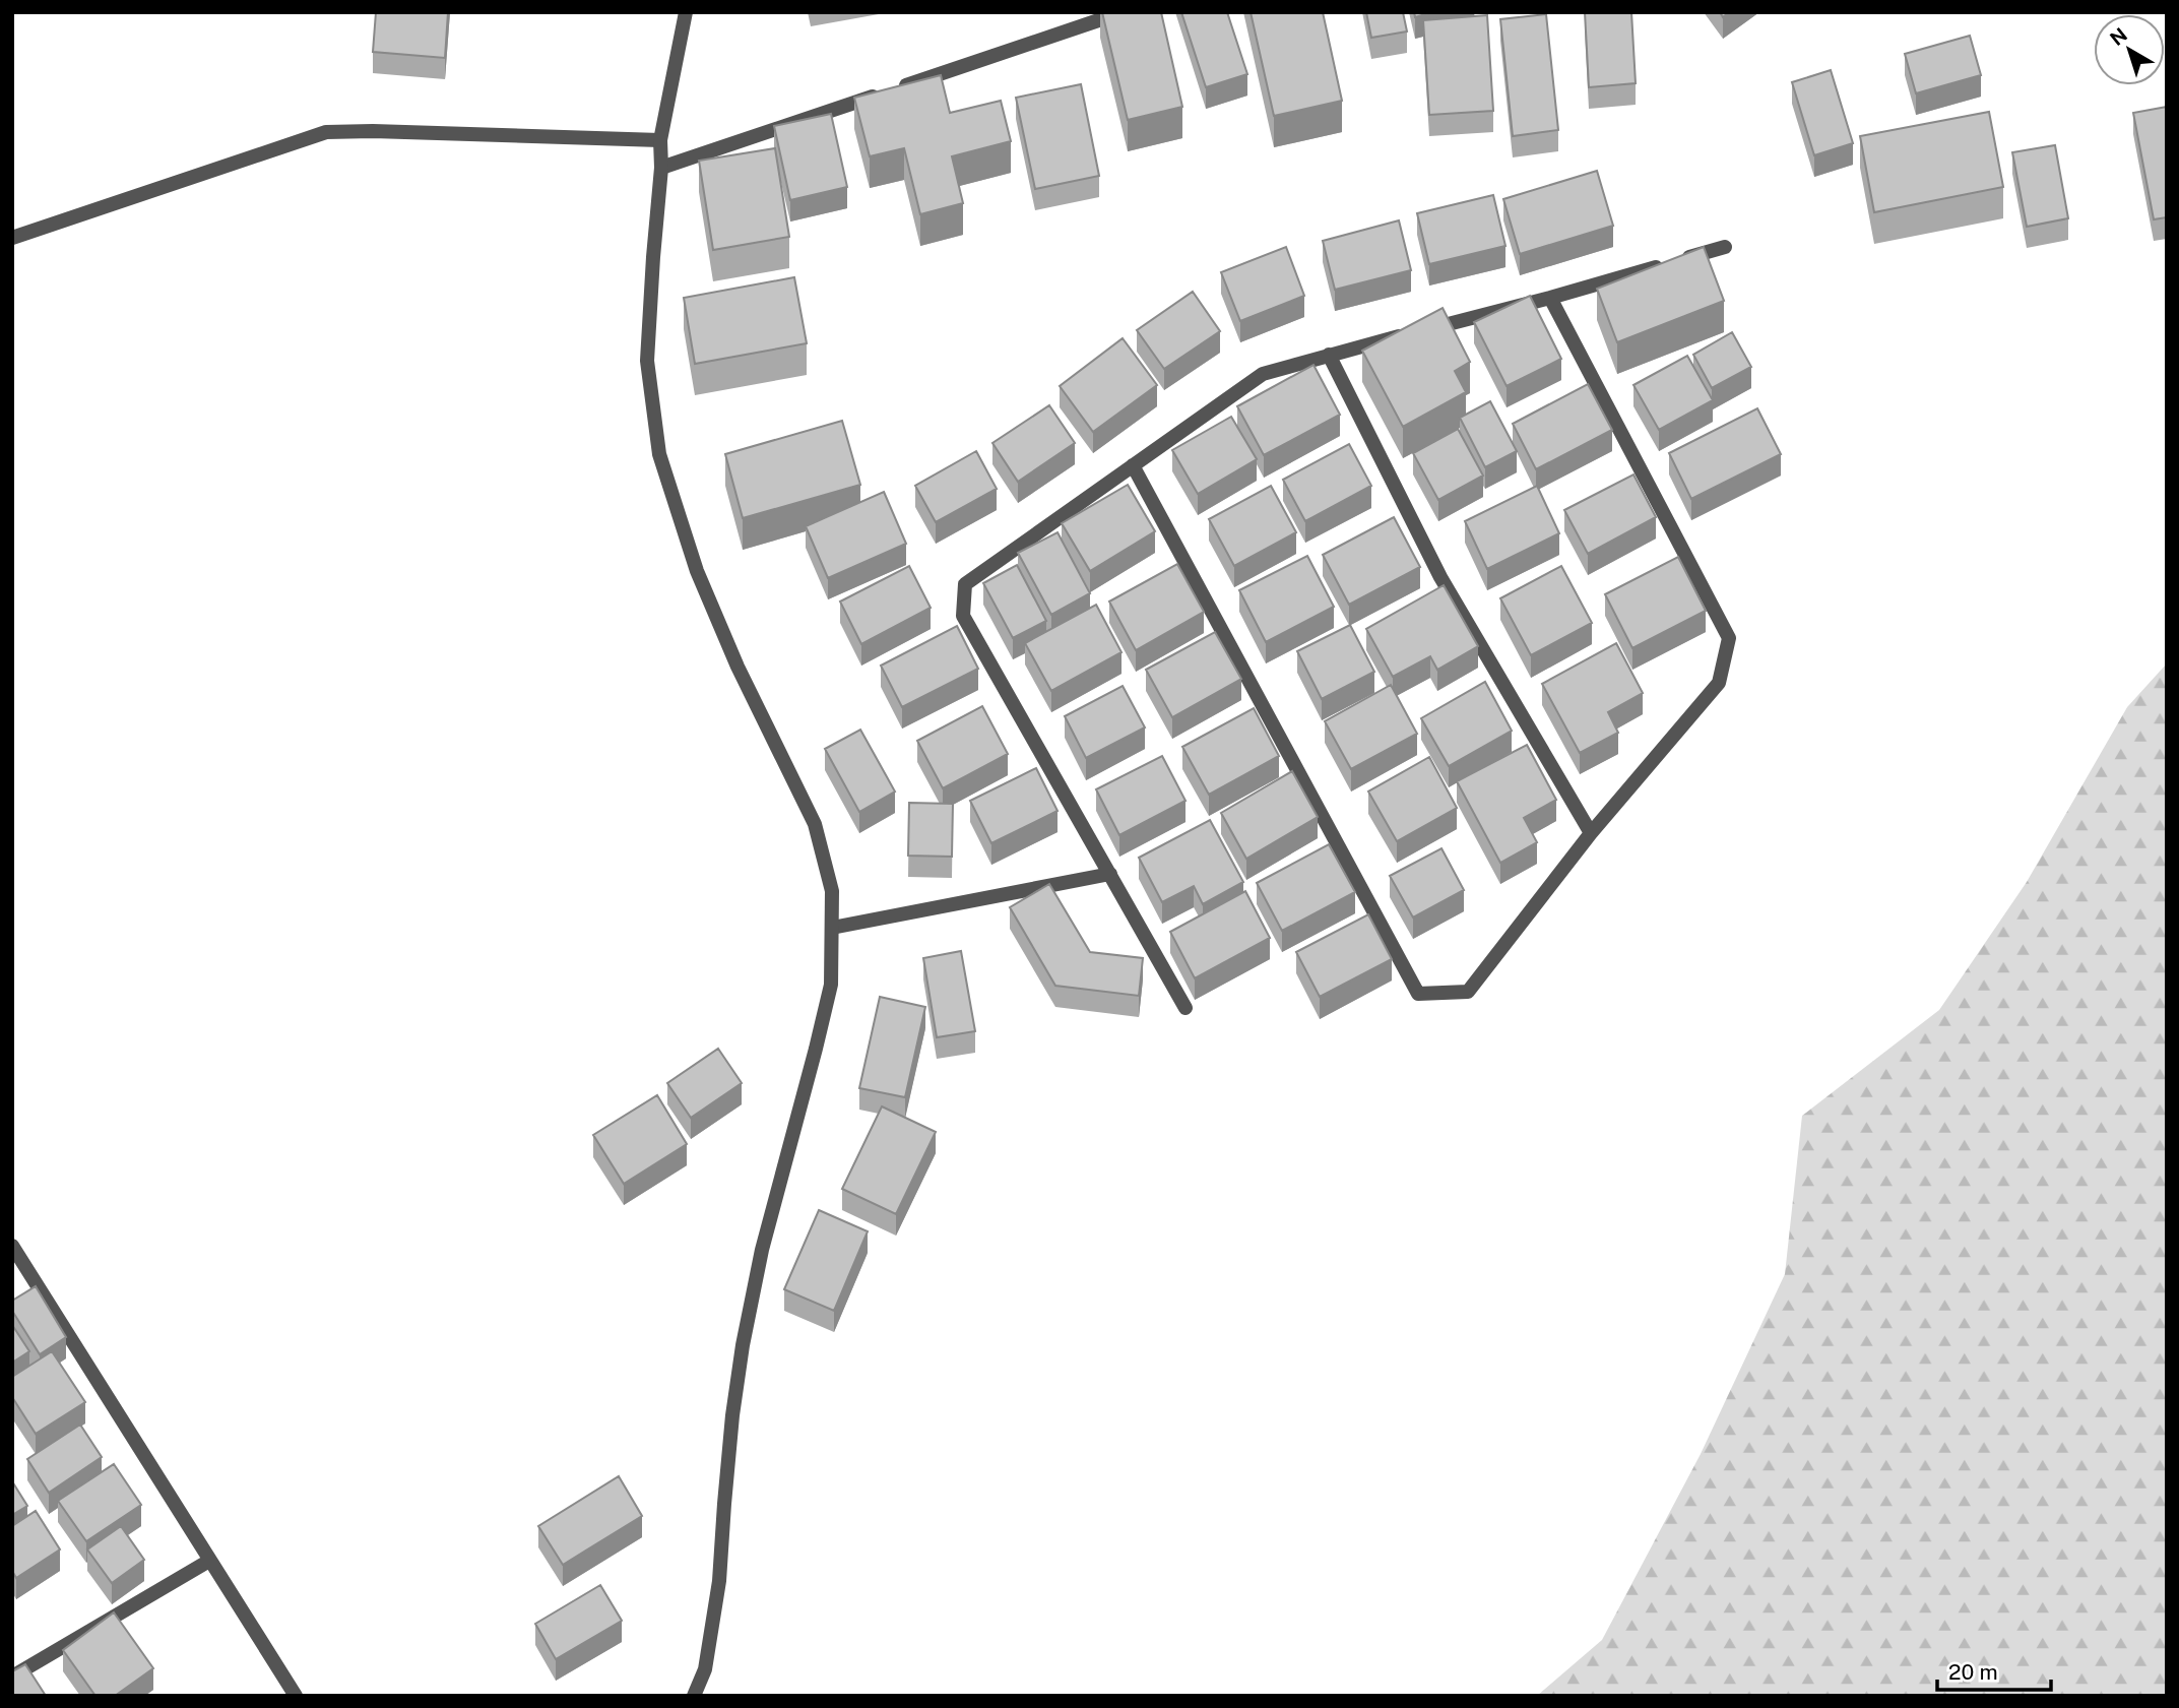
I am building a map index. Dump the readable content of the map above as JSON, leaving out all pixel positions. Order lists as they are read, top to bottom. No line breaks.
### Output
{"scale_bar":"20 m","north":"top left"}
